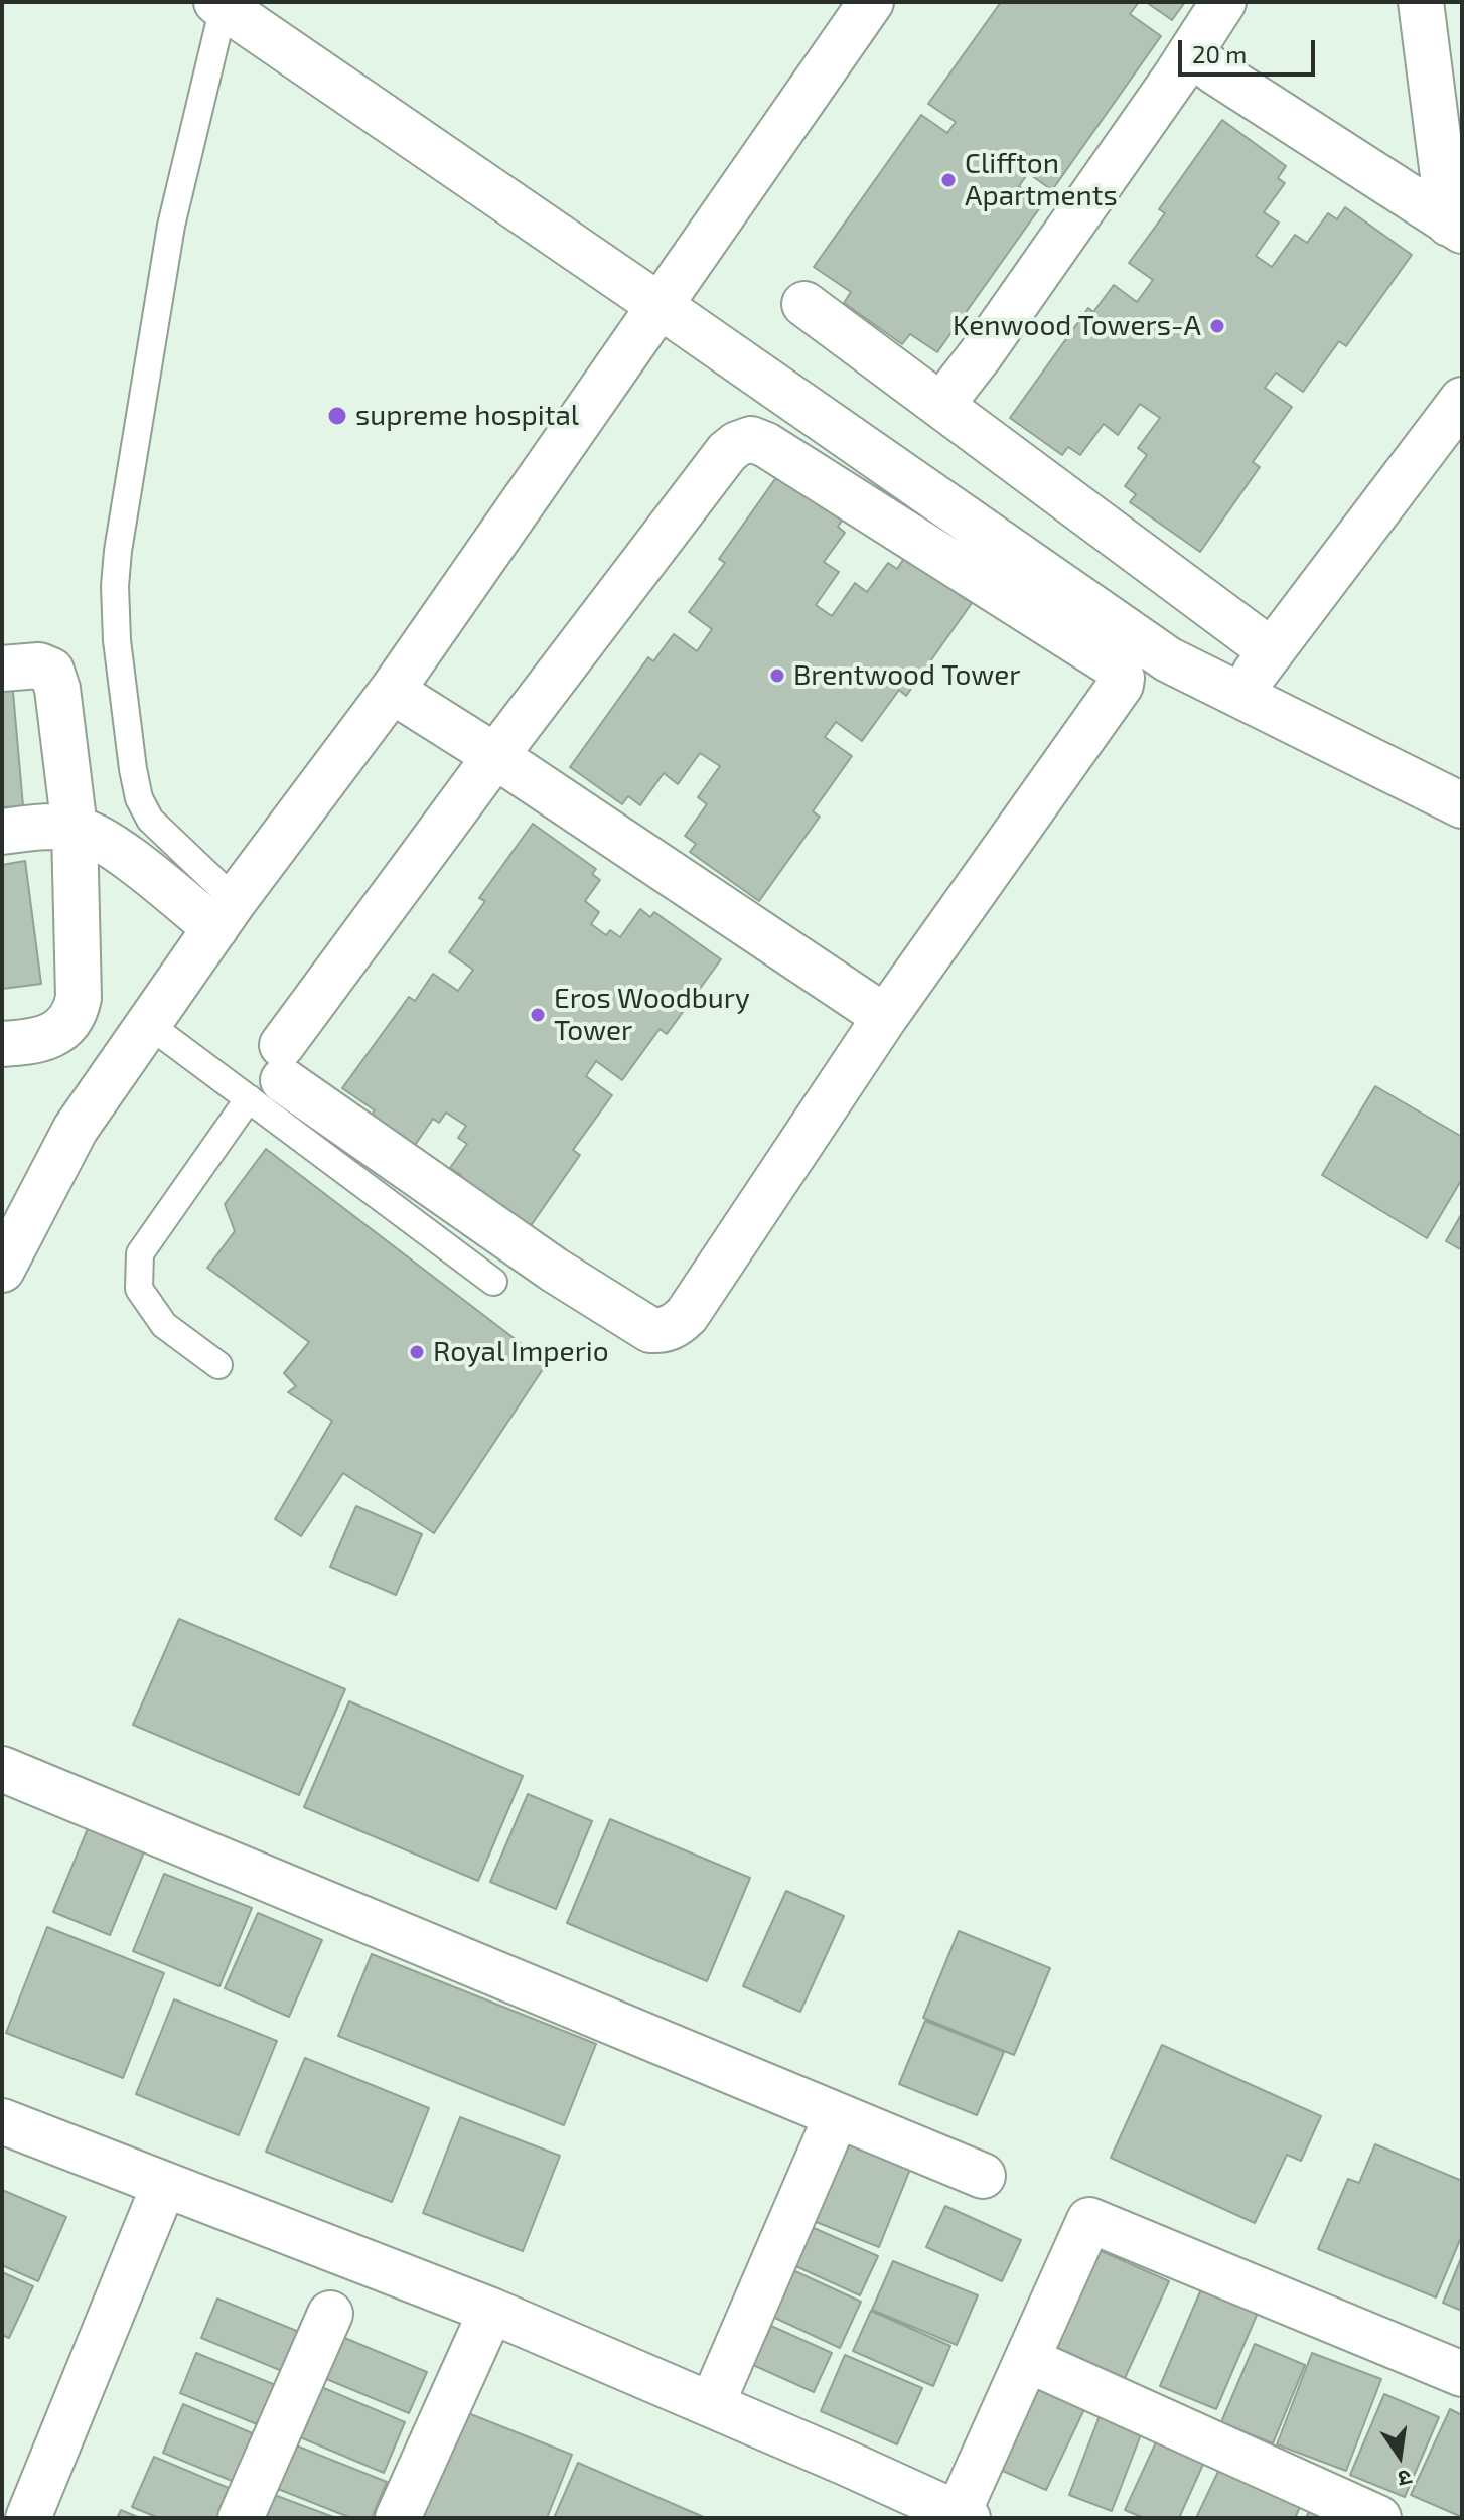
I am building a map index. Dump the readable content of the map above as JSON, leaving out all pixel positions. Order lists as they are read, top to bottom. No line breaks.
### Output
{"places":["Cliffton Apartments","Kenwood Towers-A","supreme hospital","Brentwood Tower","Eros Woodbury Tower","Royal Imperio"],"scale_bar":"20 m","north":"bottom"}
